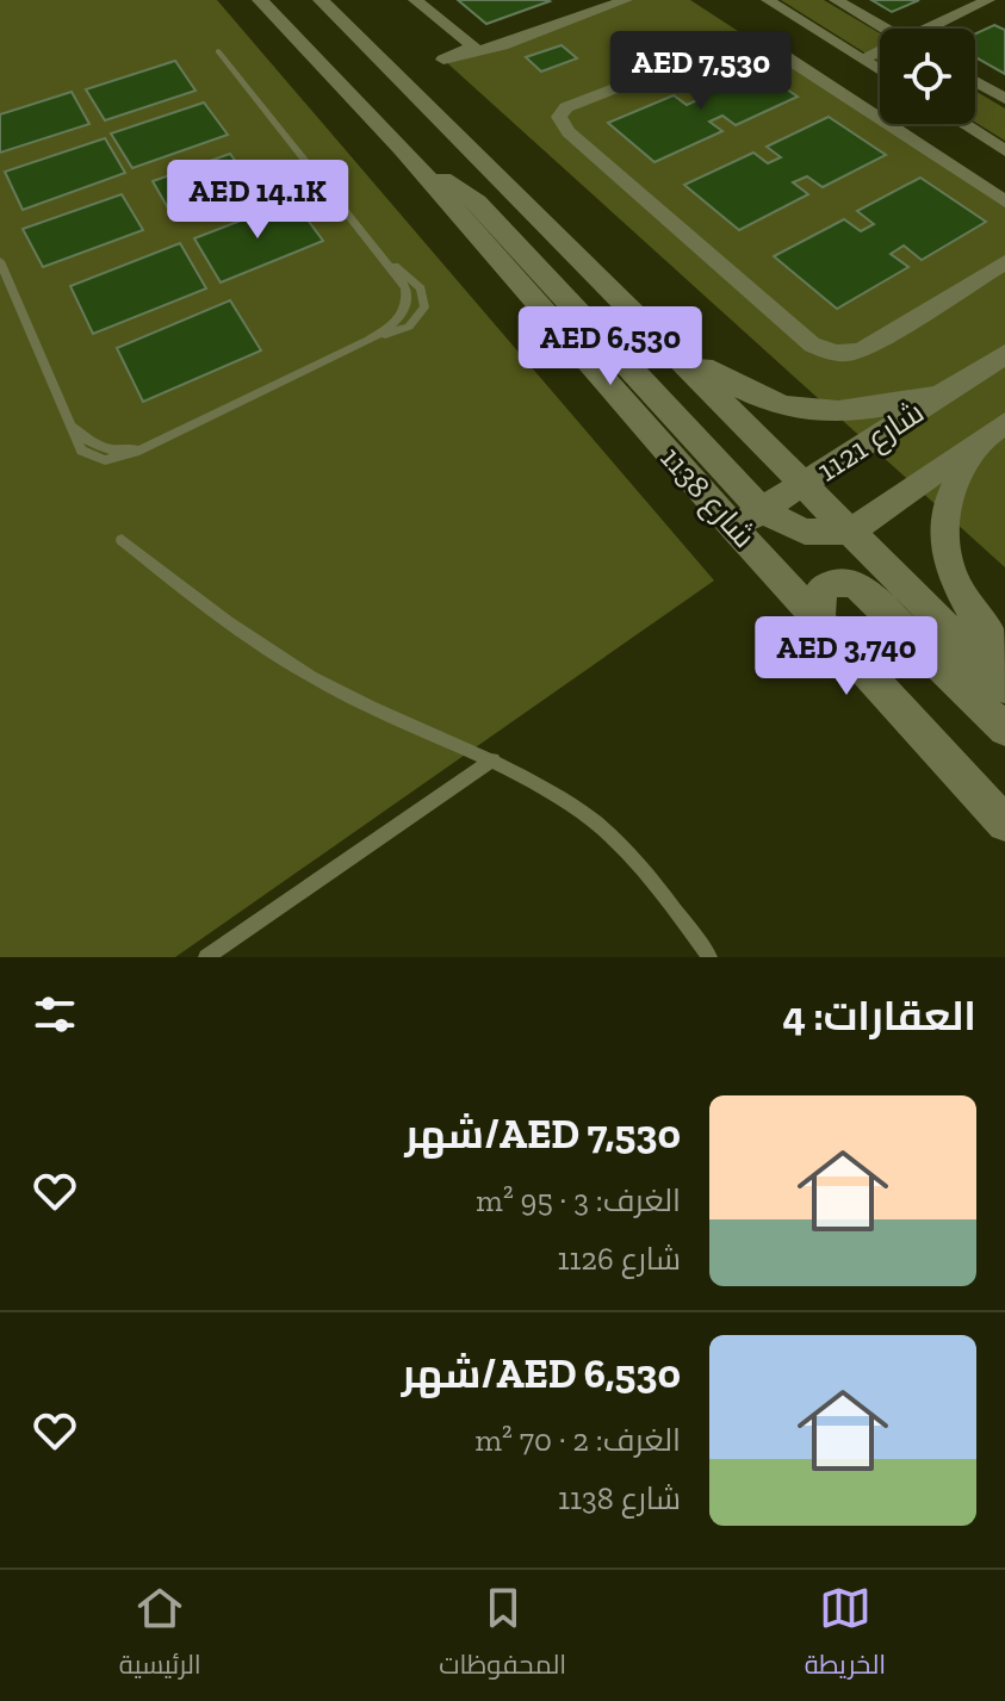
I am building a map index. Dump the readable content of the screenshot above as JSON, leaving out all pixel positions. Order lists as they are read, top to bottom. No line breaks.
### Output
{"streets":{"street":["شارع 1121","شارع 1138"]},"crossings":[["شارع 1121","شارع 1138"]],"page":{"price":["AED 7,530","AED 14.1K","AED 6,530","AED 3,740"],"heading":"العقارات: 4","list":[{"name":"AED 7,530/شهر","note":"الغرف: 3 · 95 m² · شارع 1126"},{"name":"AED 6,530/شهر","note":"الغرف: 2 · 70 m² · شارع 1138"}],"tabs":["الخريطة","المحفوظات","الرئيسية"]}}
